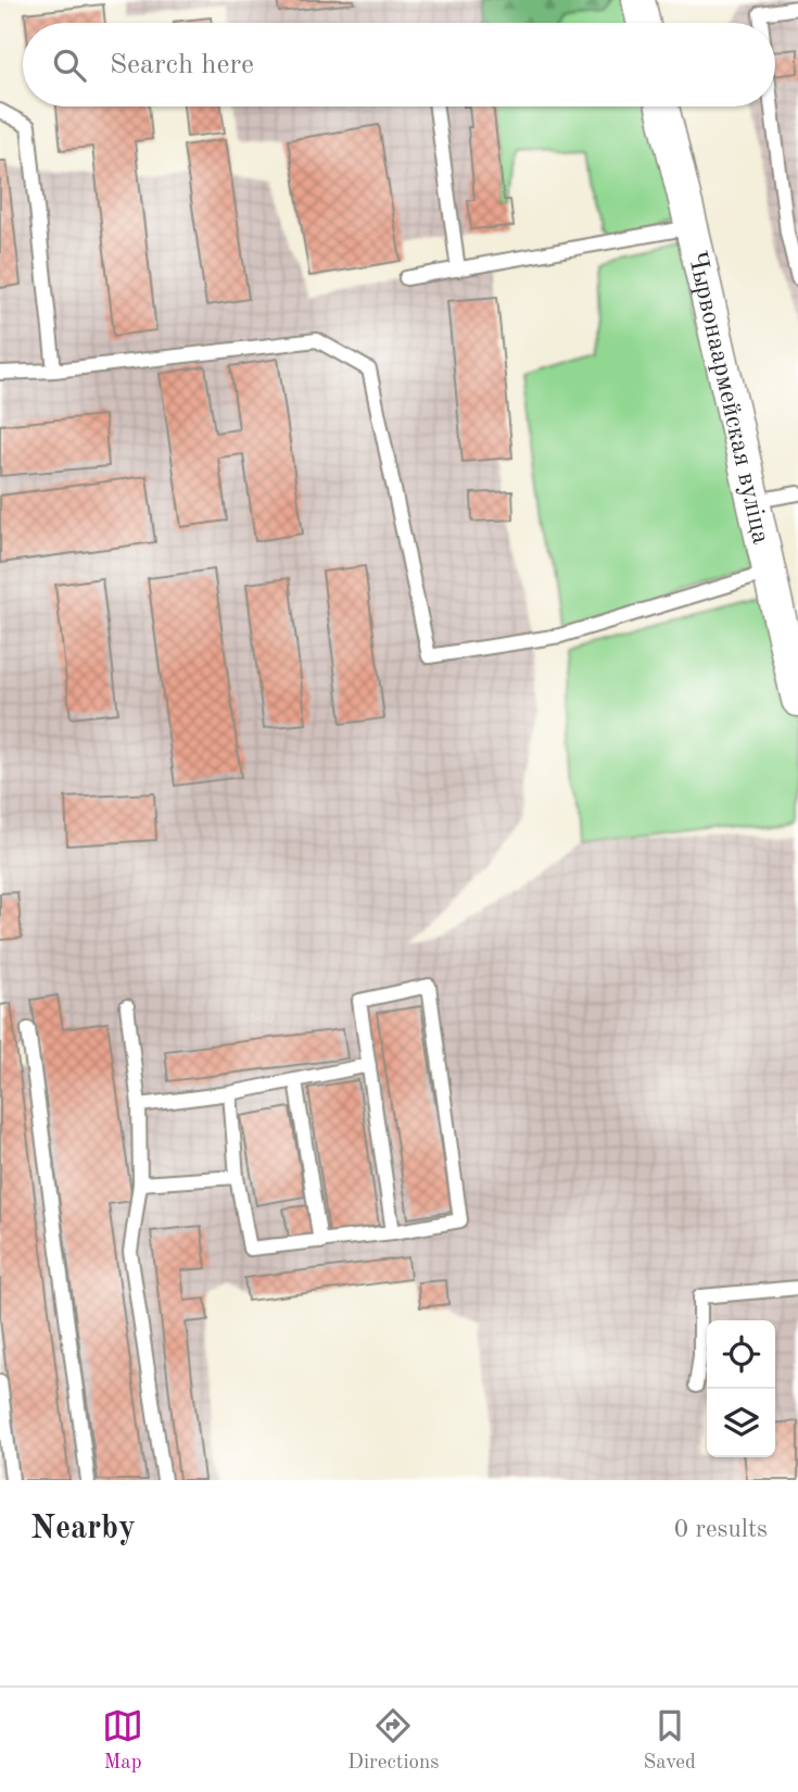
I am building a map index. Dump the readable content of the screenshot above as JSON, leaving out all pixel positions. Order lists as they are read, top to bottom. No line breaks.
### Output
{"streets":{"street":["Чырвонаармейская вуліца"]},"page":{"search":"Search here","heading":["Nearby","0 results"],"nav":["Map","Directions","Saved"]}}
